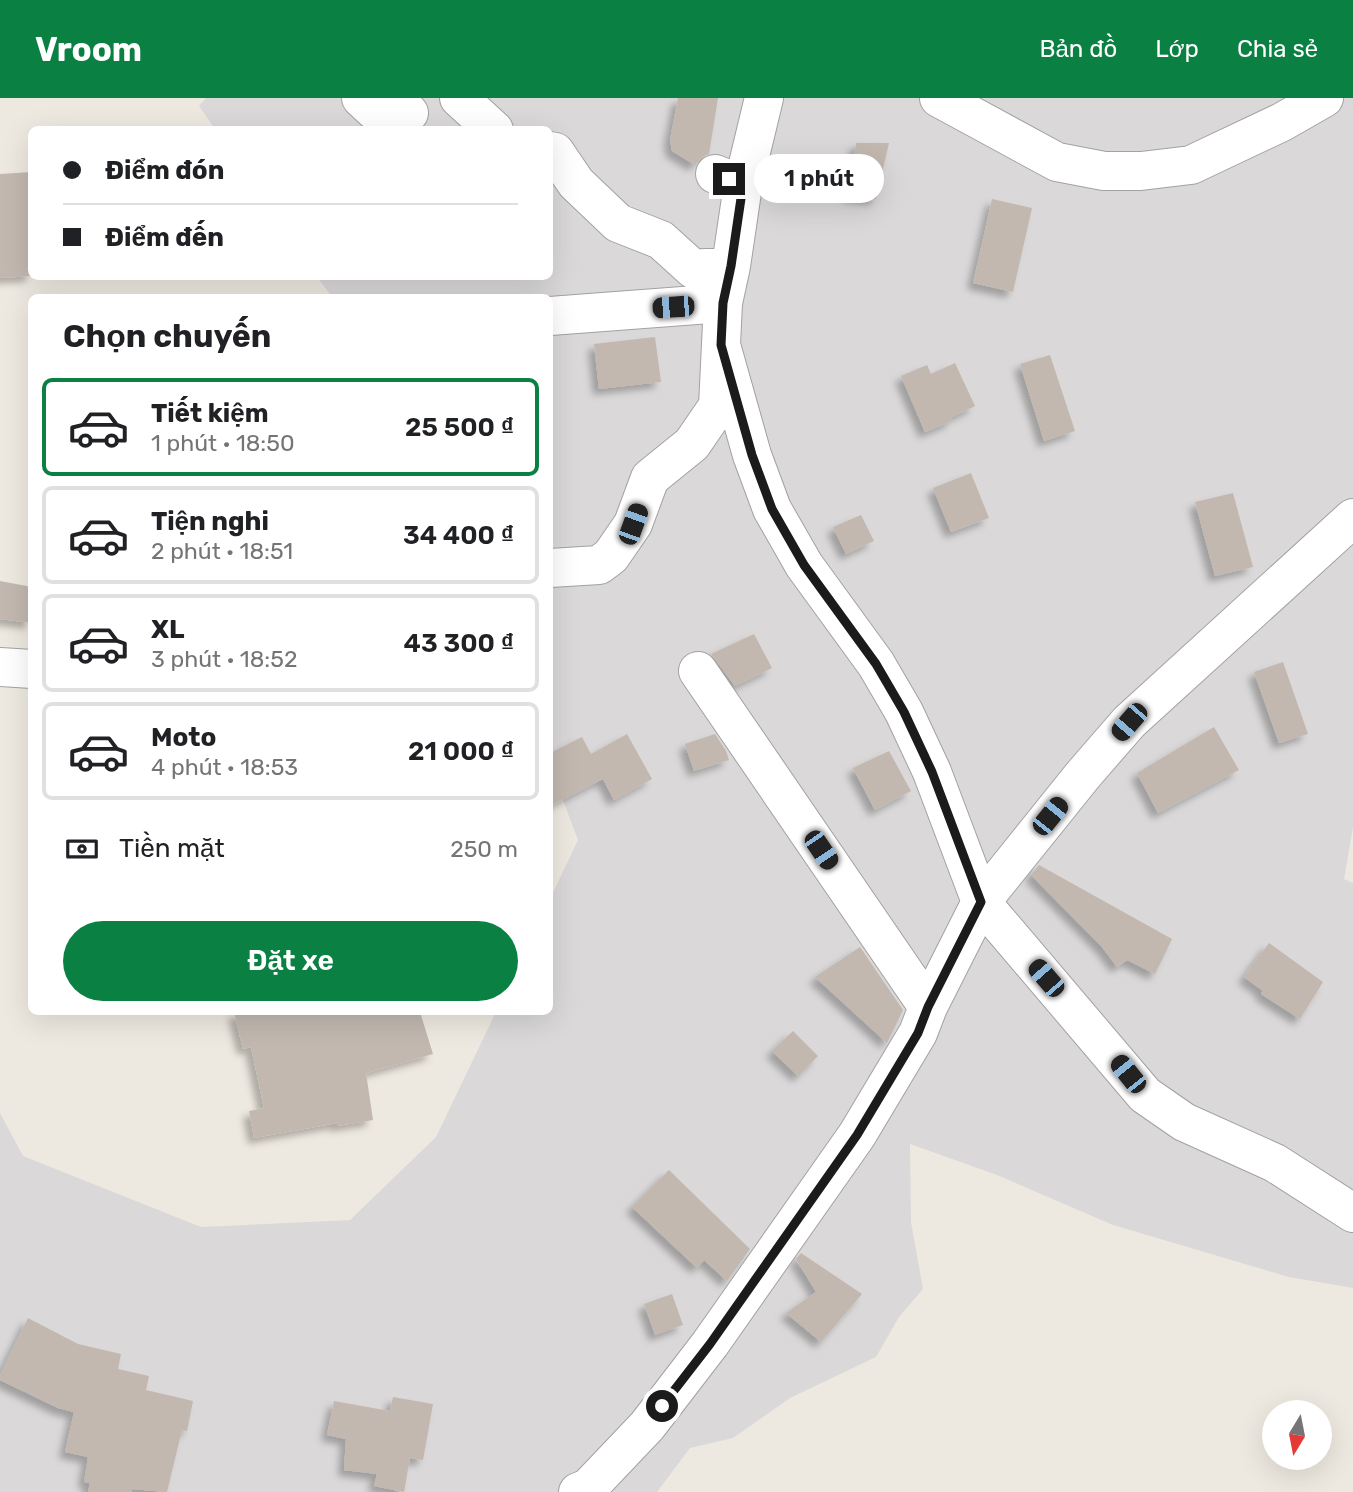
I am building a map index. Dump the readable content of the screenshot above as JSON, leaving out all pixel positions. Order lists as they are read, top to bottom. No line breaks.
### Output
{"north":"bottom","page":{"header":"Vroom","nav":["Bản đồ","Lớp","Chia sẻ"],"banner":["Điểm đón","Điểm đến"],"bubble":"1 phút","heading":"Chọn chuyến","list":[{"name":"Tiết kiệm","note":"1 phút · 18:50","value":"25 500 ₫"},{"name":"Tiện nghi","note":"2 phút · 18:51","value":"34 400 ₫"},{"name":"XL","note":"3 phút · 18:52","value":"43 300 ₫"},{"name":"Moto","note":"4 phút · 18:53","value":"21 000 ₫"}],"pay":["Tiền mặt","250 m"],"buttons":"Đặt xe"}}
